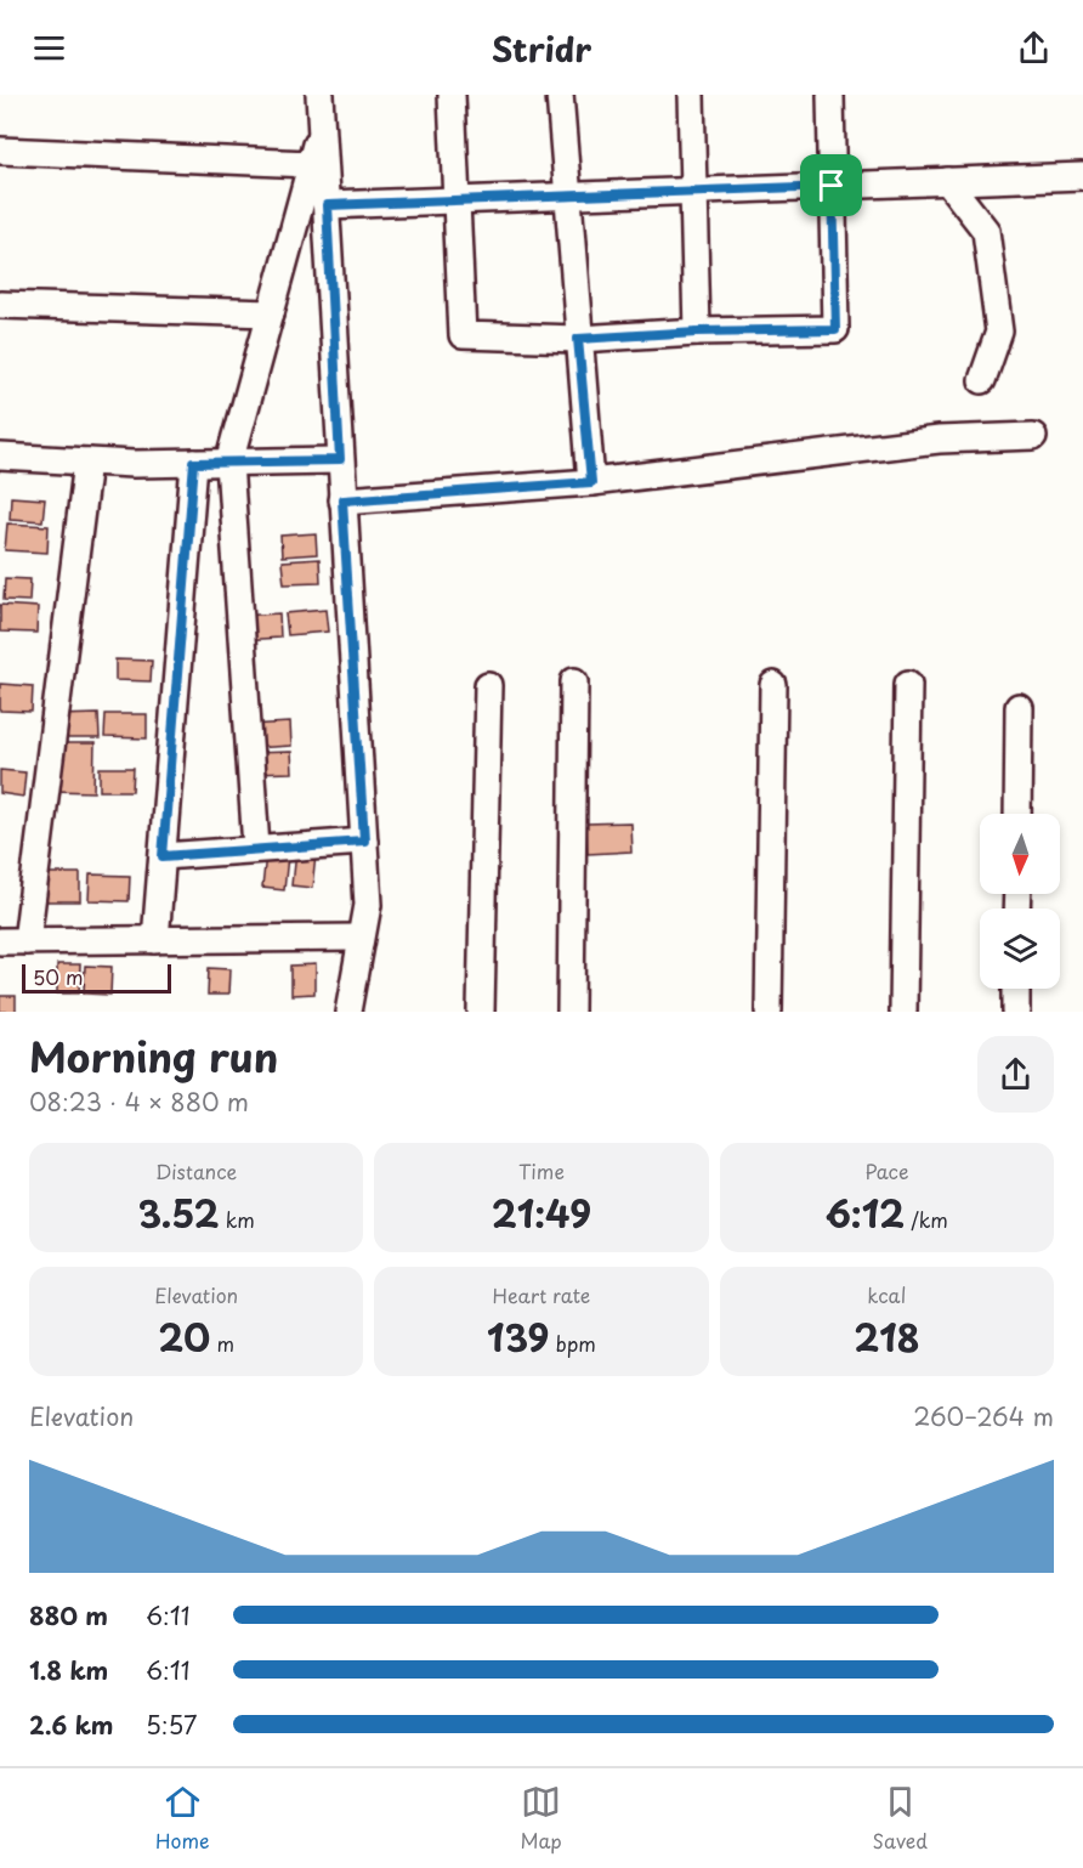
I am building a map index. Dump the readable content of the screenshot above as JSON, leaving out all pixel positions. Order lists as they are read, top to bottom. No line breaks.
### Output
{"scale_bar":"50 m","north":"bottom","page":{"header":"Stridr","scale":"50 m","heading":["Morning run","08:23 · 4 × 880 m"],"stats":[["Distance","3.52 km"],["Time","21:49"],["Pace","6:12 /km"],["Elevation","20 m"],["Heart rate","139 bpm"],["kcal","218"]],"chart":["Elevation","260–264 m"],"list":[{"name":"880 m","note":"6:11"},{"name":"1.8 km","note":"6:11"},{"name":"2.6 km","note":"5:57"}],"tabs":["Home","Map","Saved"]}}
